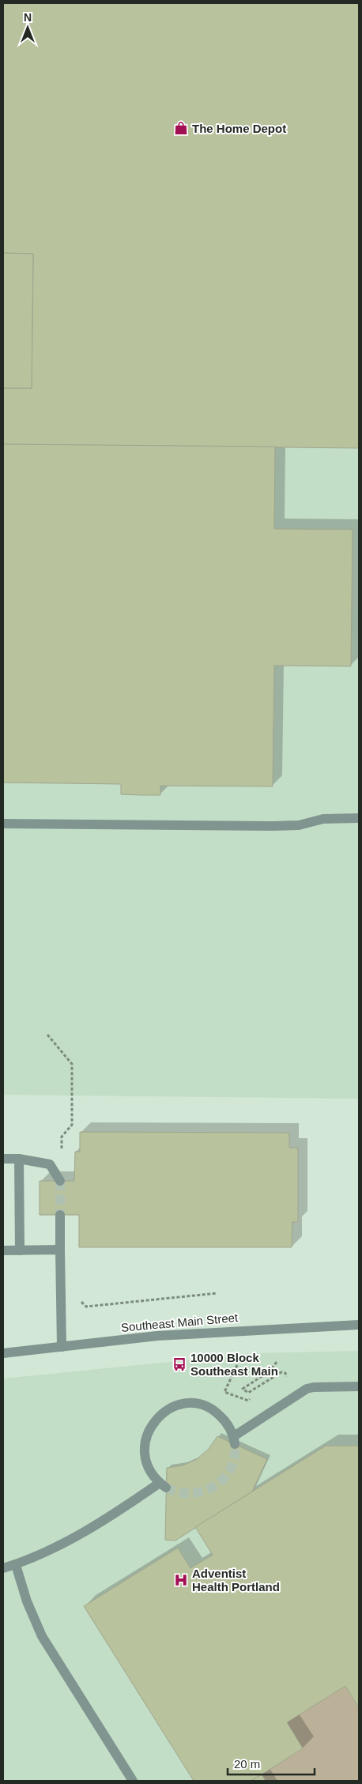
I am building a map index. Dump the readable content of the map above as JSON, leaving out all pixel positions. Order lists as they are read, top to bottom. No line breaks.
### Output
{"streets":{"street":["Southeast Main Street"]},"places":{"shop":["The Home Depot"],"bus stop":["10000 Block Southeast Main"],"hospital":["Adventist Health Portland"]},"scale_bar":"20 m","north":"top"}
